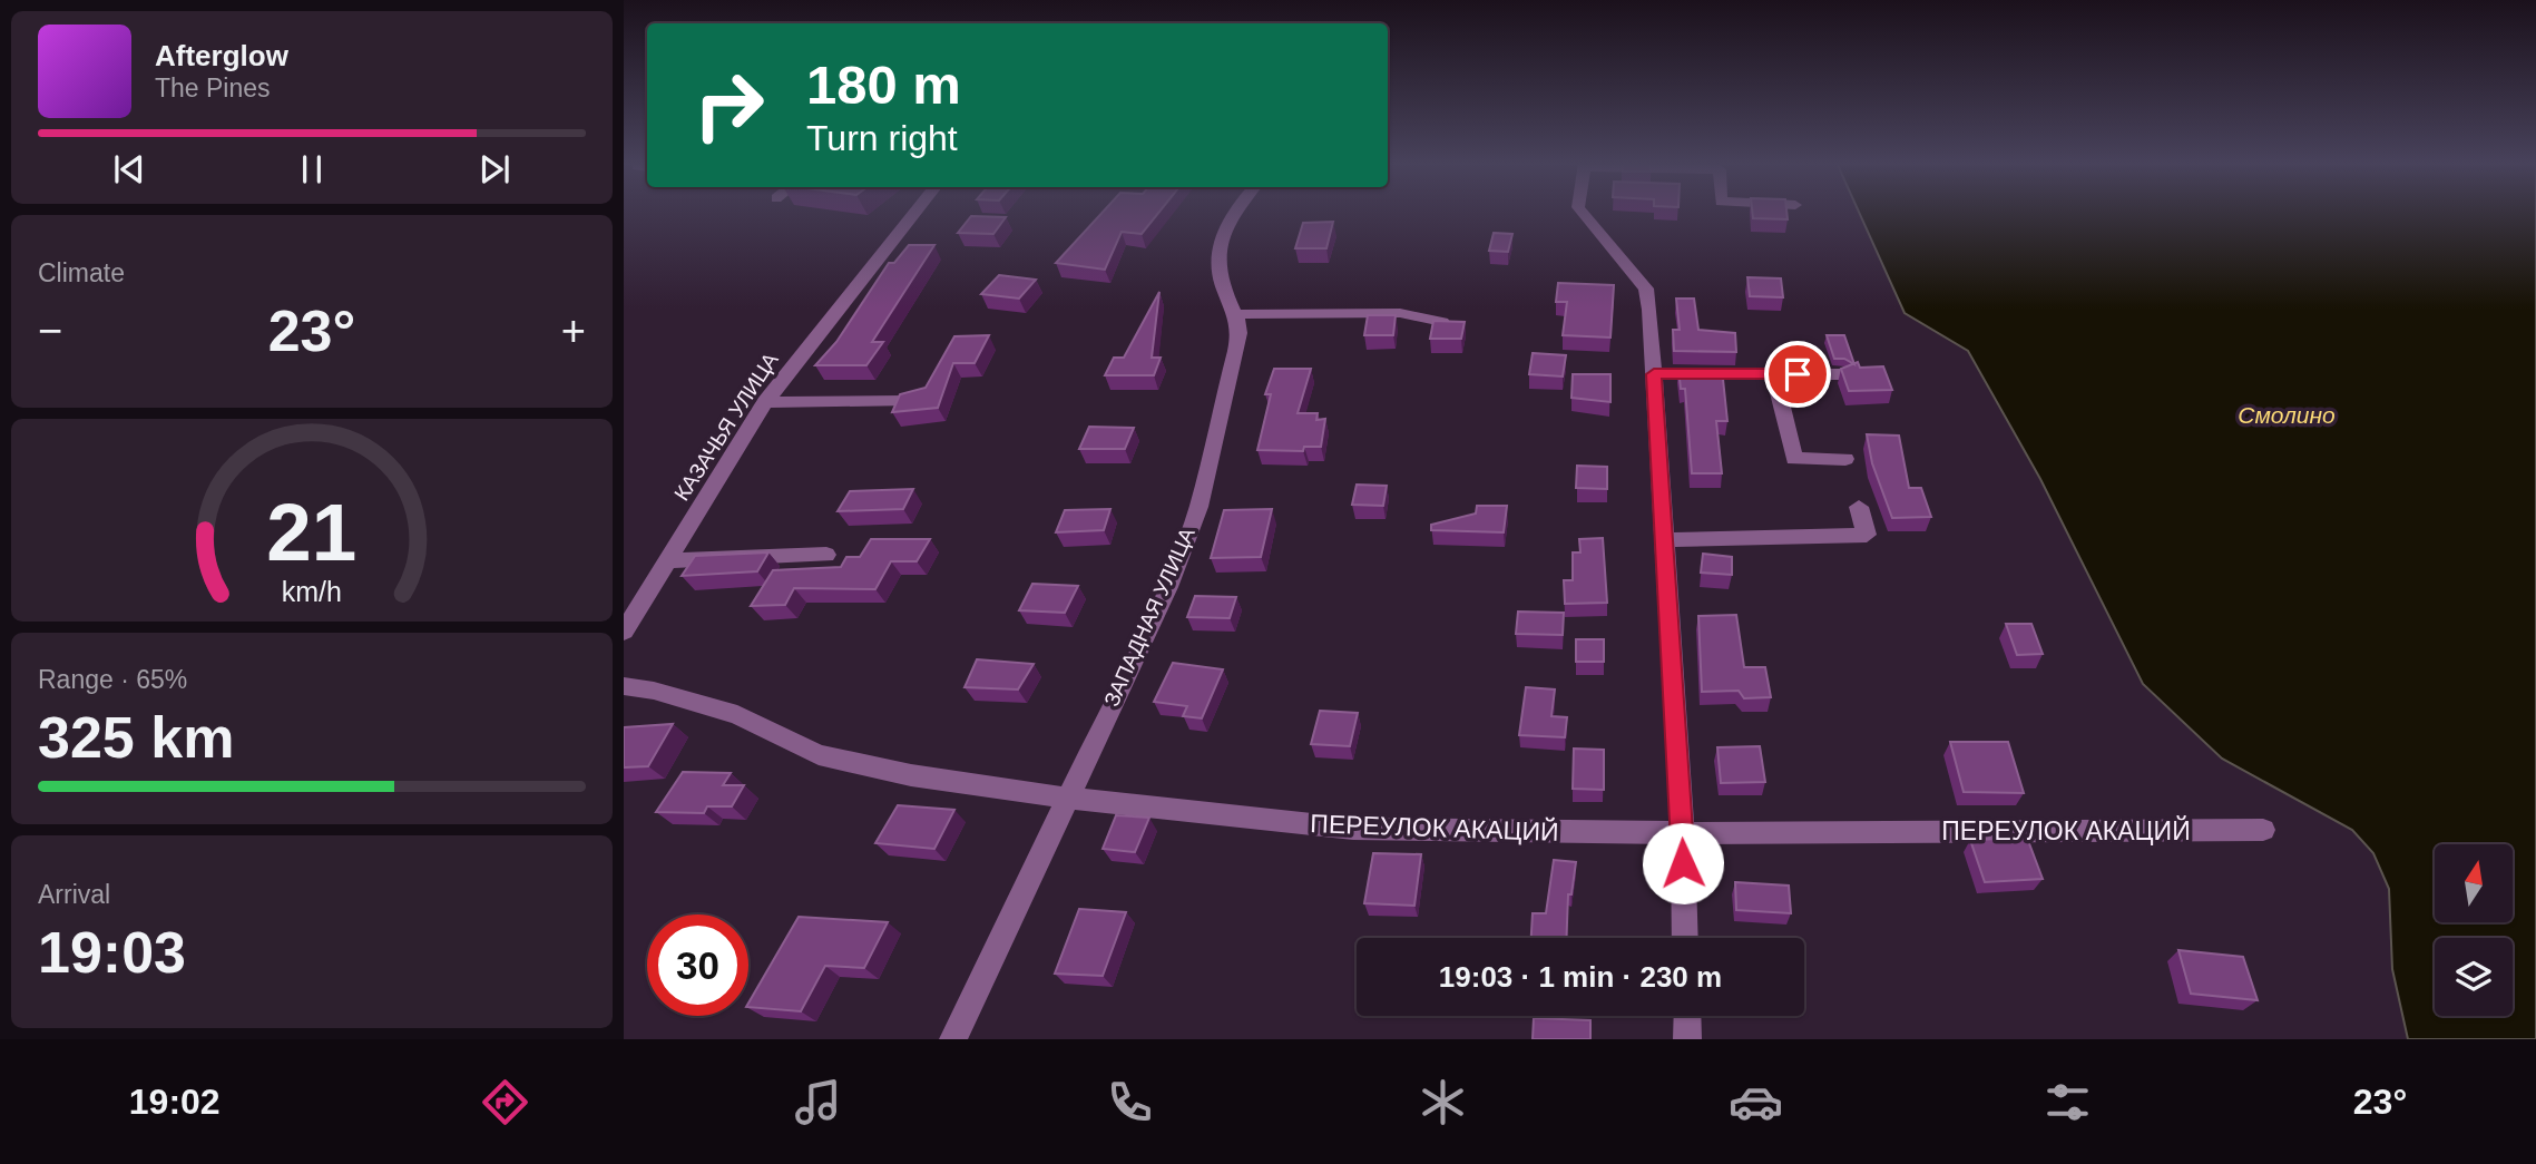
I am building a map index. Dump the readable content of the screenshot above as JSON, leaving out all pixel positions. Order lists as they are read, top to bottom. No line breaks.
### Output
{"streets":{"street":["КАЗАЧЬЯ УЛИЦА","ЗАПАДНАЯ УЛИЦА","ПЕРЕУЛОК АКАЦИЙ"]},"crossings":[["ЗАПАДНАЯ УЛИЦА","ПЕРЕУЛОК АКАЦИЙ"]],"water":["Смолино"],"north":"top","page":{"turn":["180 m","Turn right"],"song":["Afterglow","The Pines"],"tile":["Climate",["Range · 65%","325 km"],["Arrival","19:03"]],"heat":["−","23°","+"],"limit":"30","trip":"19:03 · 1 min · 230 m","tabs":["19:02","23°"],"gauge":["21","km/h"]}}
